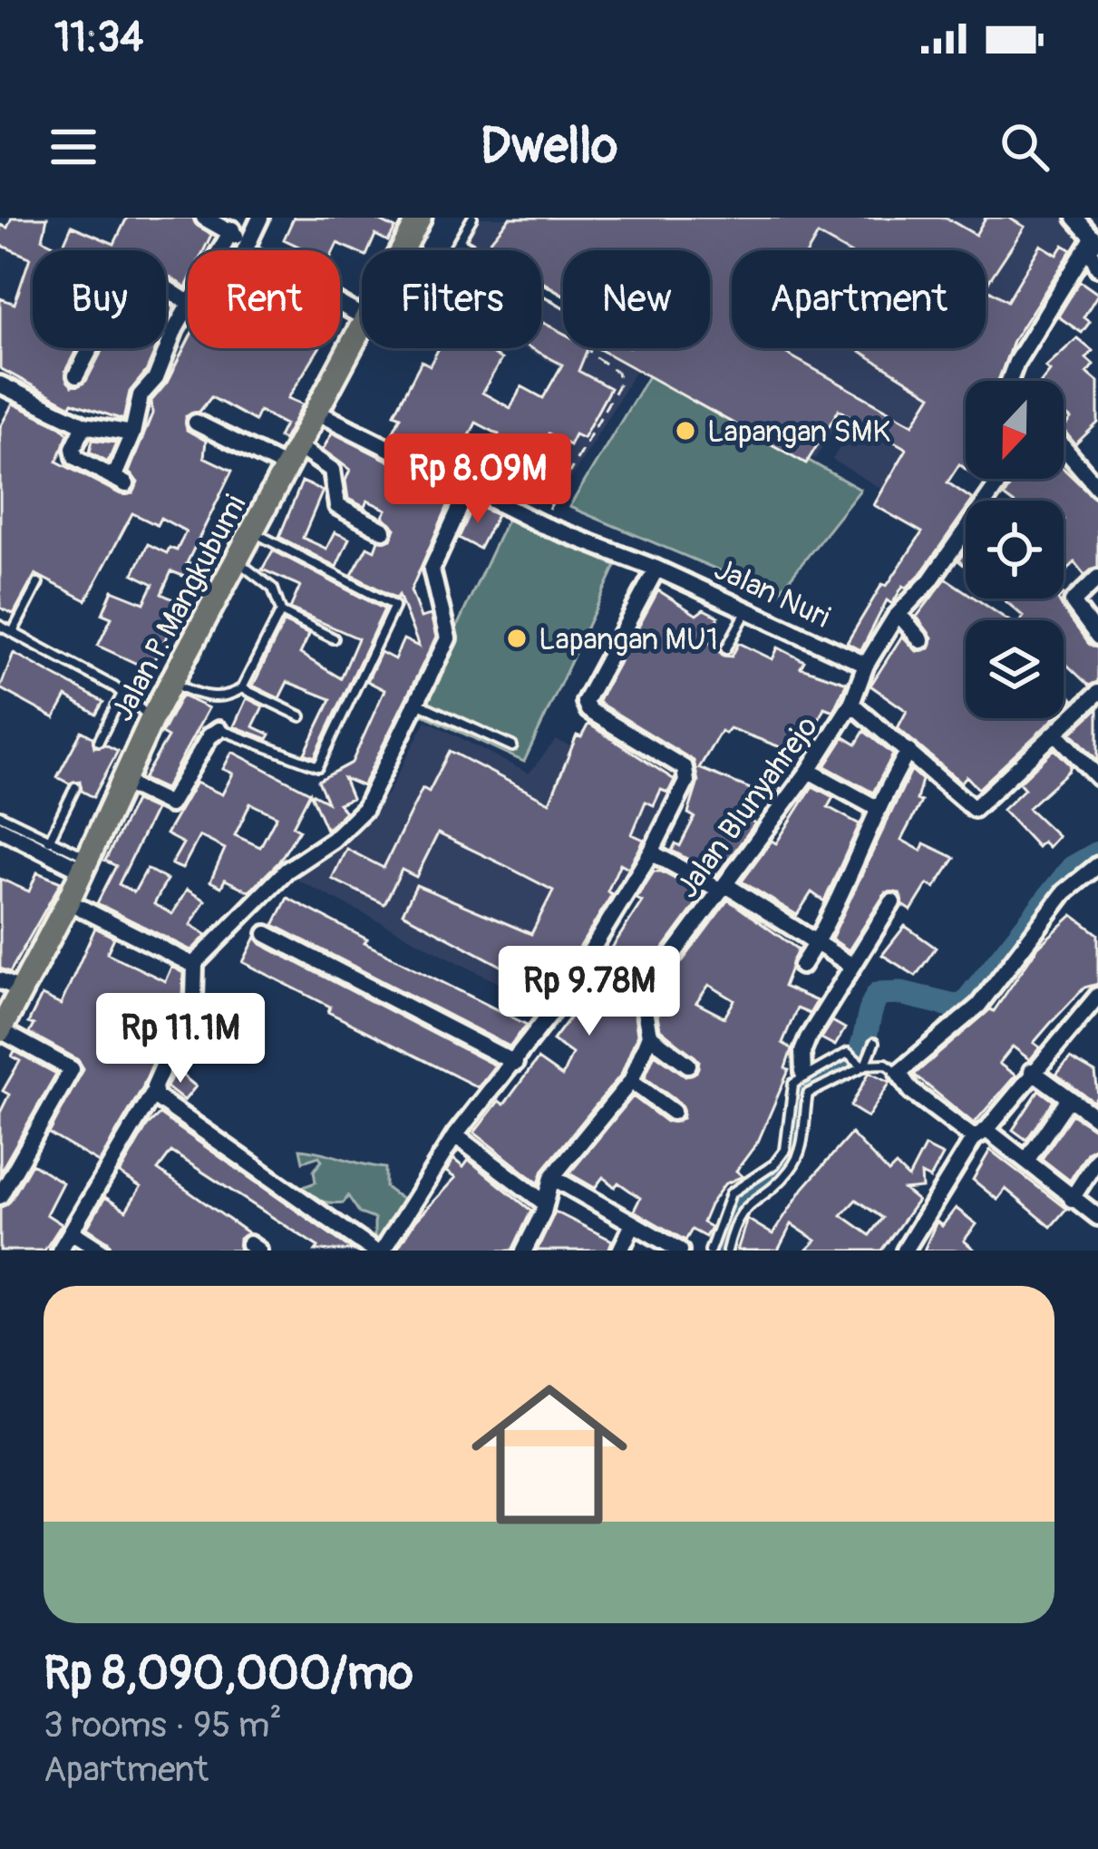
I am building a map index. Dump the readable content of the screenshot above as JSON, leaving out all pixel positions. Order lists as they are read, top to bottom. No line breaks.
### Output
{"streets":{"main road":["Jalan P. Mangkubumi"],"street":["Jalan Nuri","Jalan Blunyahrejo"]},"crossings":[["Jalan Nuri","Jalan P. Mangkubumi"],["Jalan Nuri","Jalan Blunyahrejo"]],"places":["Lapangan SMK","Lapangan MU1"],"north":"bottom","page":{"status":"11:34","header":"Dwello","chip":["Buy","Rent","Filters","New","Apartment"],"price":["Rp 8.09M","Rp 9.78M","Rp 11.1M"],"list":[{"name":"Rp 8,090,000/mo","note":"3 rooms · 95 m² · Apartment"}]}}
